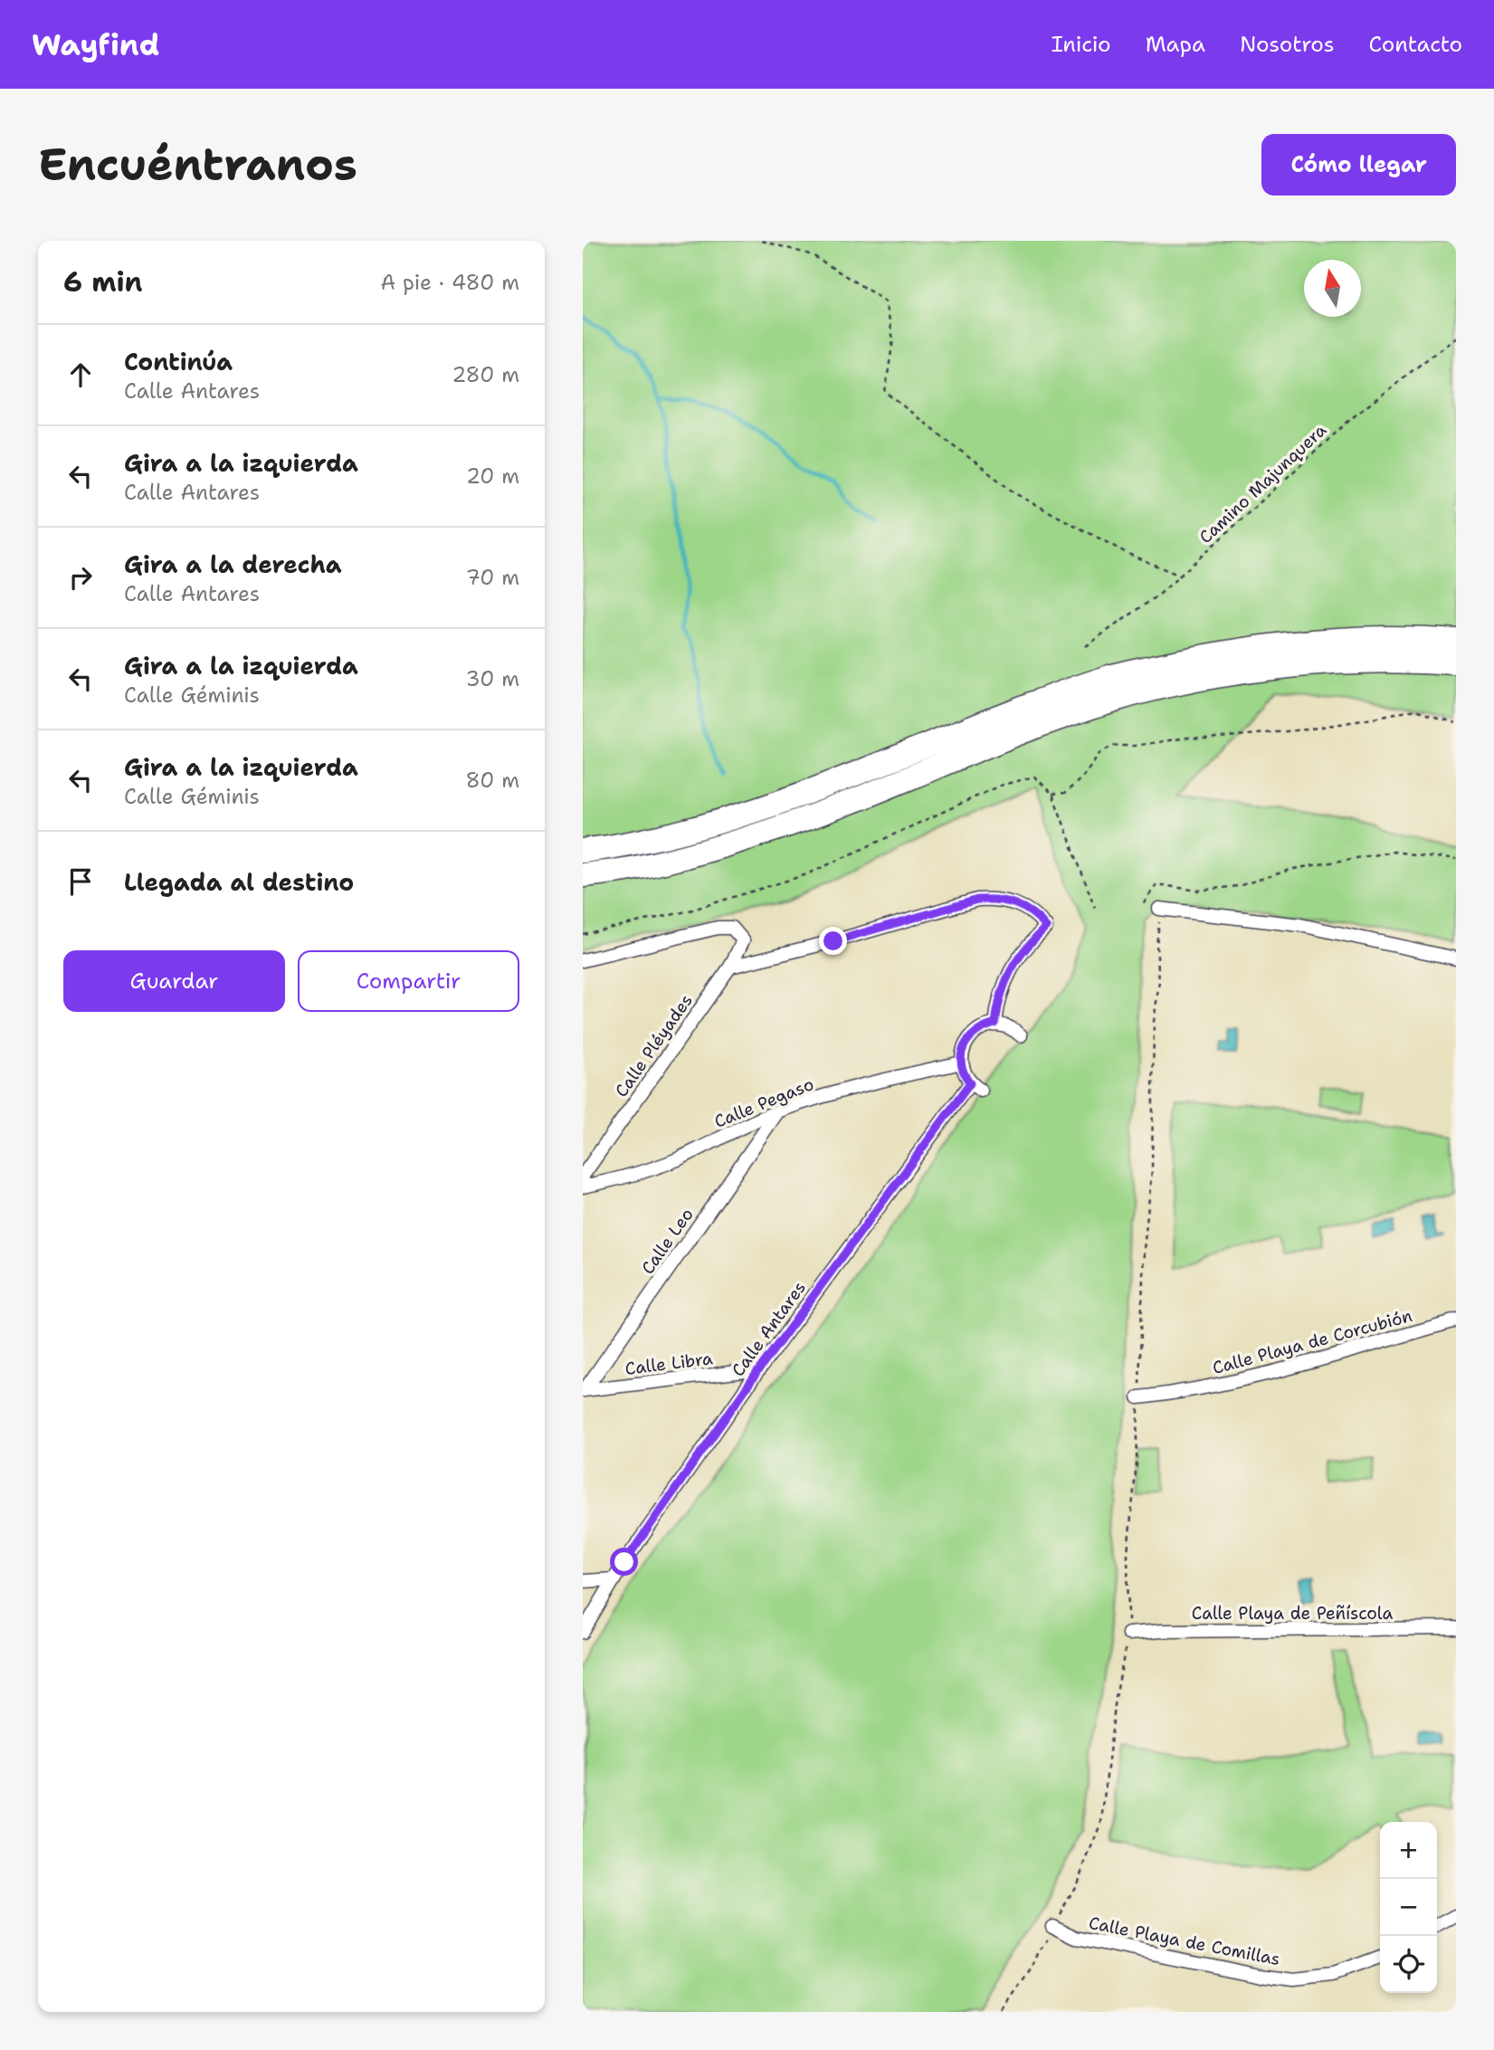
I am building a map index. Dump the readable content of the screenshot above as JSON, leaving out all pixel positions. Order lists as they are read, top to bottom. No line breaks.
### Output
{"streets":{"street":["Calle Pléyades","Calle Pegaso","Calle Leo","Calle Antares","Calle Playa de Corcubión","Calle Libra","Calle Playa de Peñíscola","Calle Playa de Comillas"],"path":["Camino Majunquera"]},"crossings":[["Calle Pegaso","Calle Leo"],["Calle Pegaso","Calle Antares"],["Calle Leo","Calle Libra"],["Calle Antares","Calle Libra"]],"north":"top","page":{"header":"Wayfind","nav":["Inicio","Mapa","Nosotros","Contacto"],"buttons":["Cómo llegar",["Guardar","Compartir"]],"title":"Encuéntranos","heading":["6 min","A pie · 480 m"],"list":[["Continúa","Calle Antares","280 m"],["Gira a la izquierda","Calle Antares","20 m"],["Gira a la derecha","Calle Antares","70 m"],["Gira a la izquierda","Calle Géminis","30 m"],["Gira a la izquierda","Calle Géminis","80 m"],"Llegada al destino"],"map_buttons":["+","−"]}}
